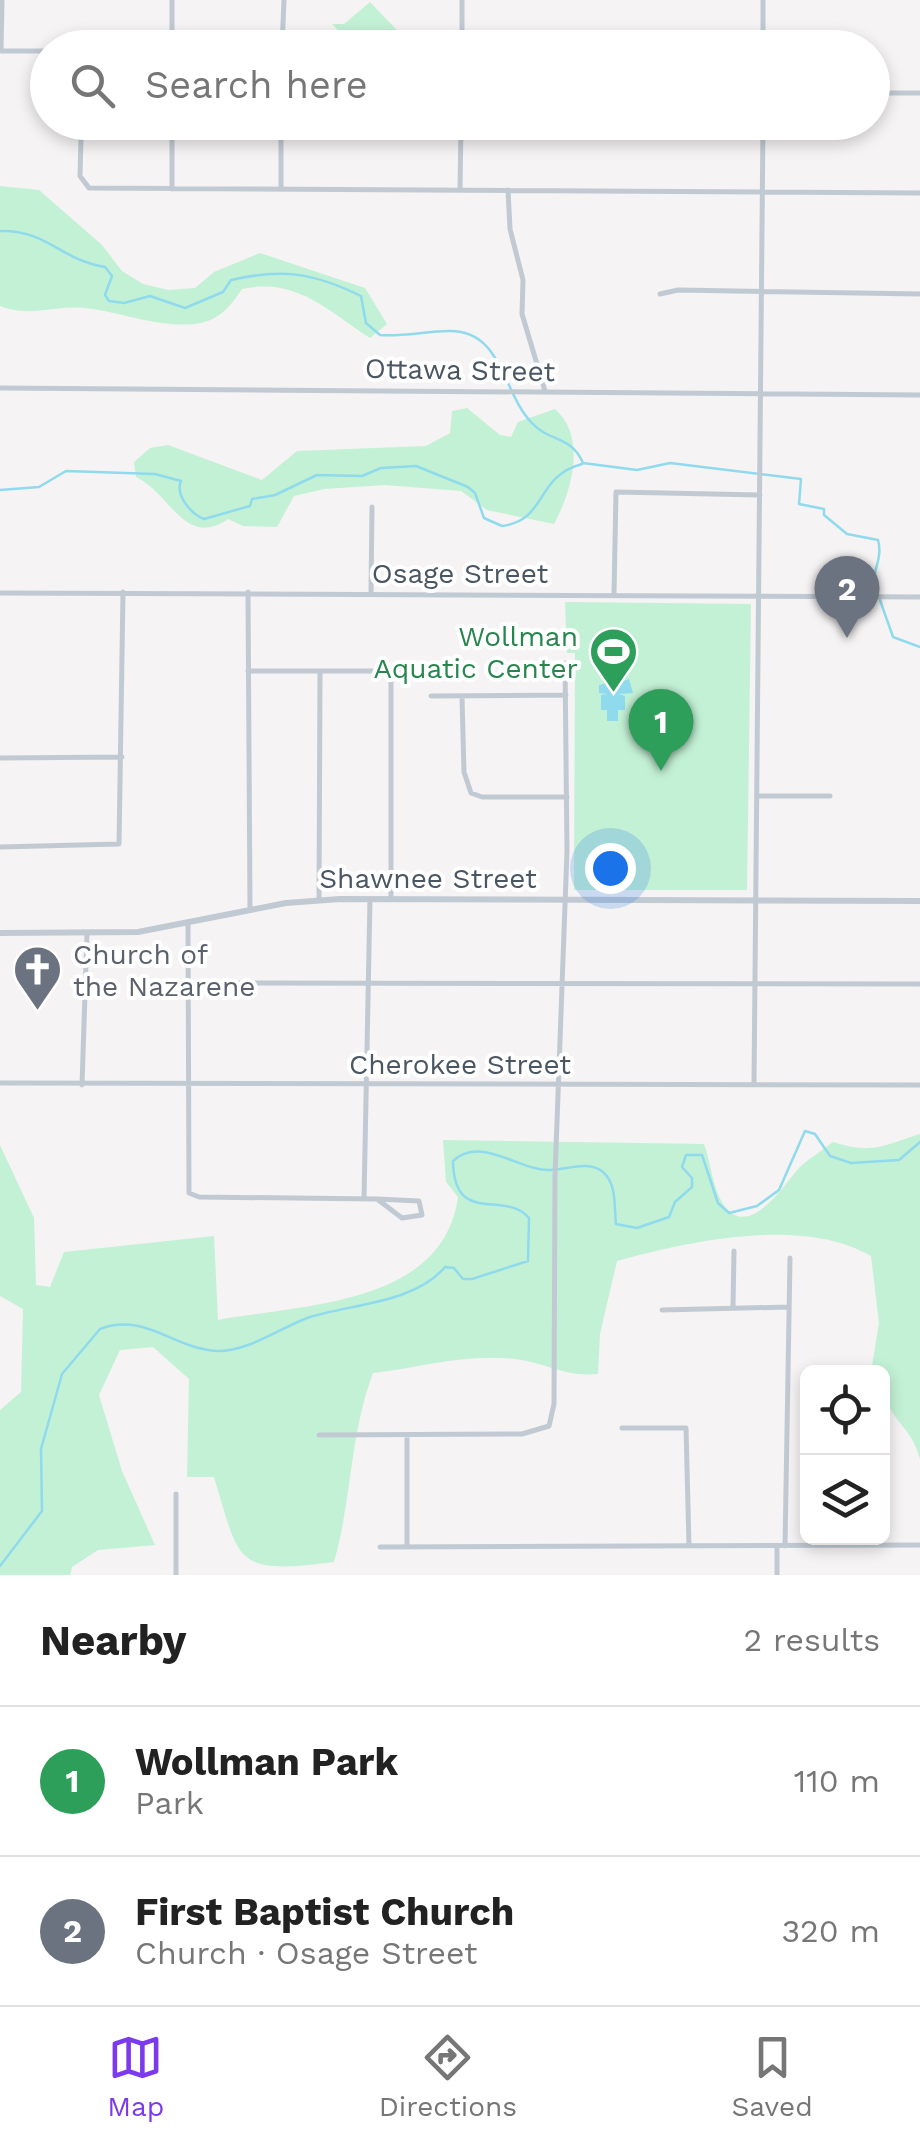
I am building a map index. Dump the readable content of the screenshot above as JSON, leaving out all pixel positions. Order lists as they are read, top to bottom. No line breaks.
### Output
{"streets":{"street":["Ottawa Street","Osage Street","Shawnee Street","Cherokee Street"]},"places":{"sports":["Wollman Aquatic Center"],"church":["Church of the Nazarene"]},"page":{"search":"Search here","pins":["2","1"],"heading":["Nearby","2 results"],"list":[{"mark":"1","name":"Wollman Park","note":"Park","value":"110 m"},{"mark":"2","name":"First Baptist Church","note":"Church · Osage Street","value":"320 m"}],"nav":["Map","Directions","Saved"]}}
